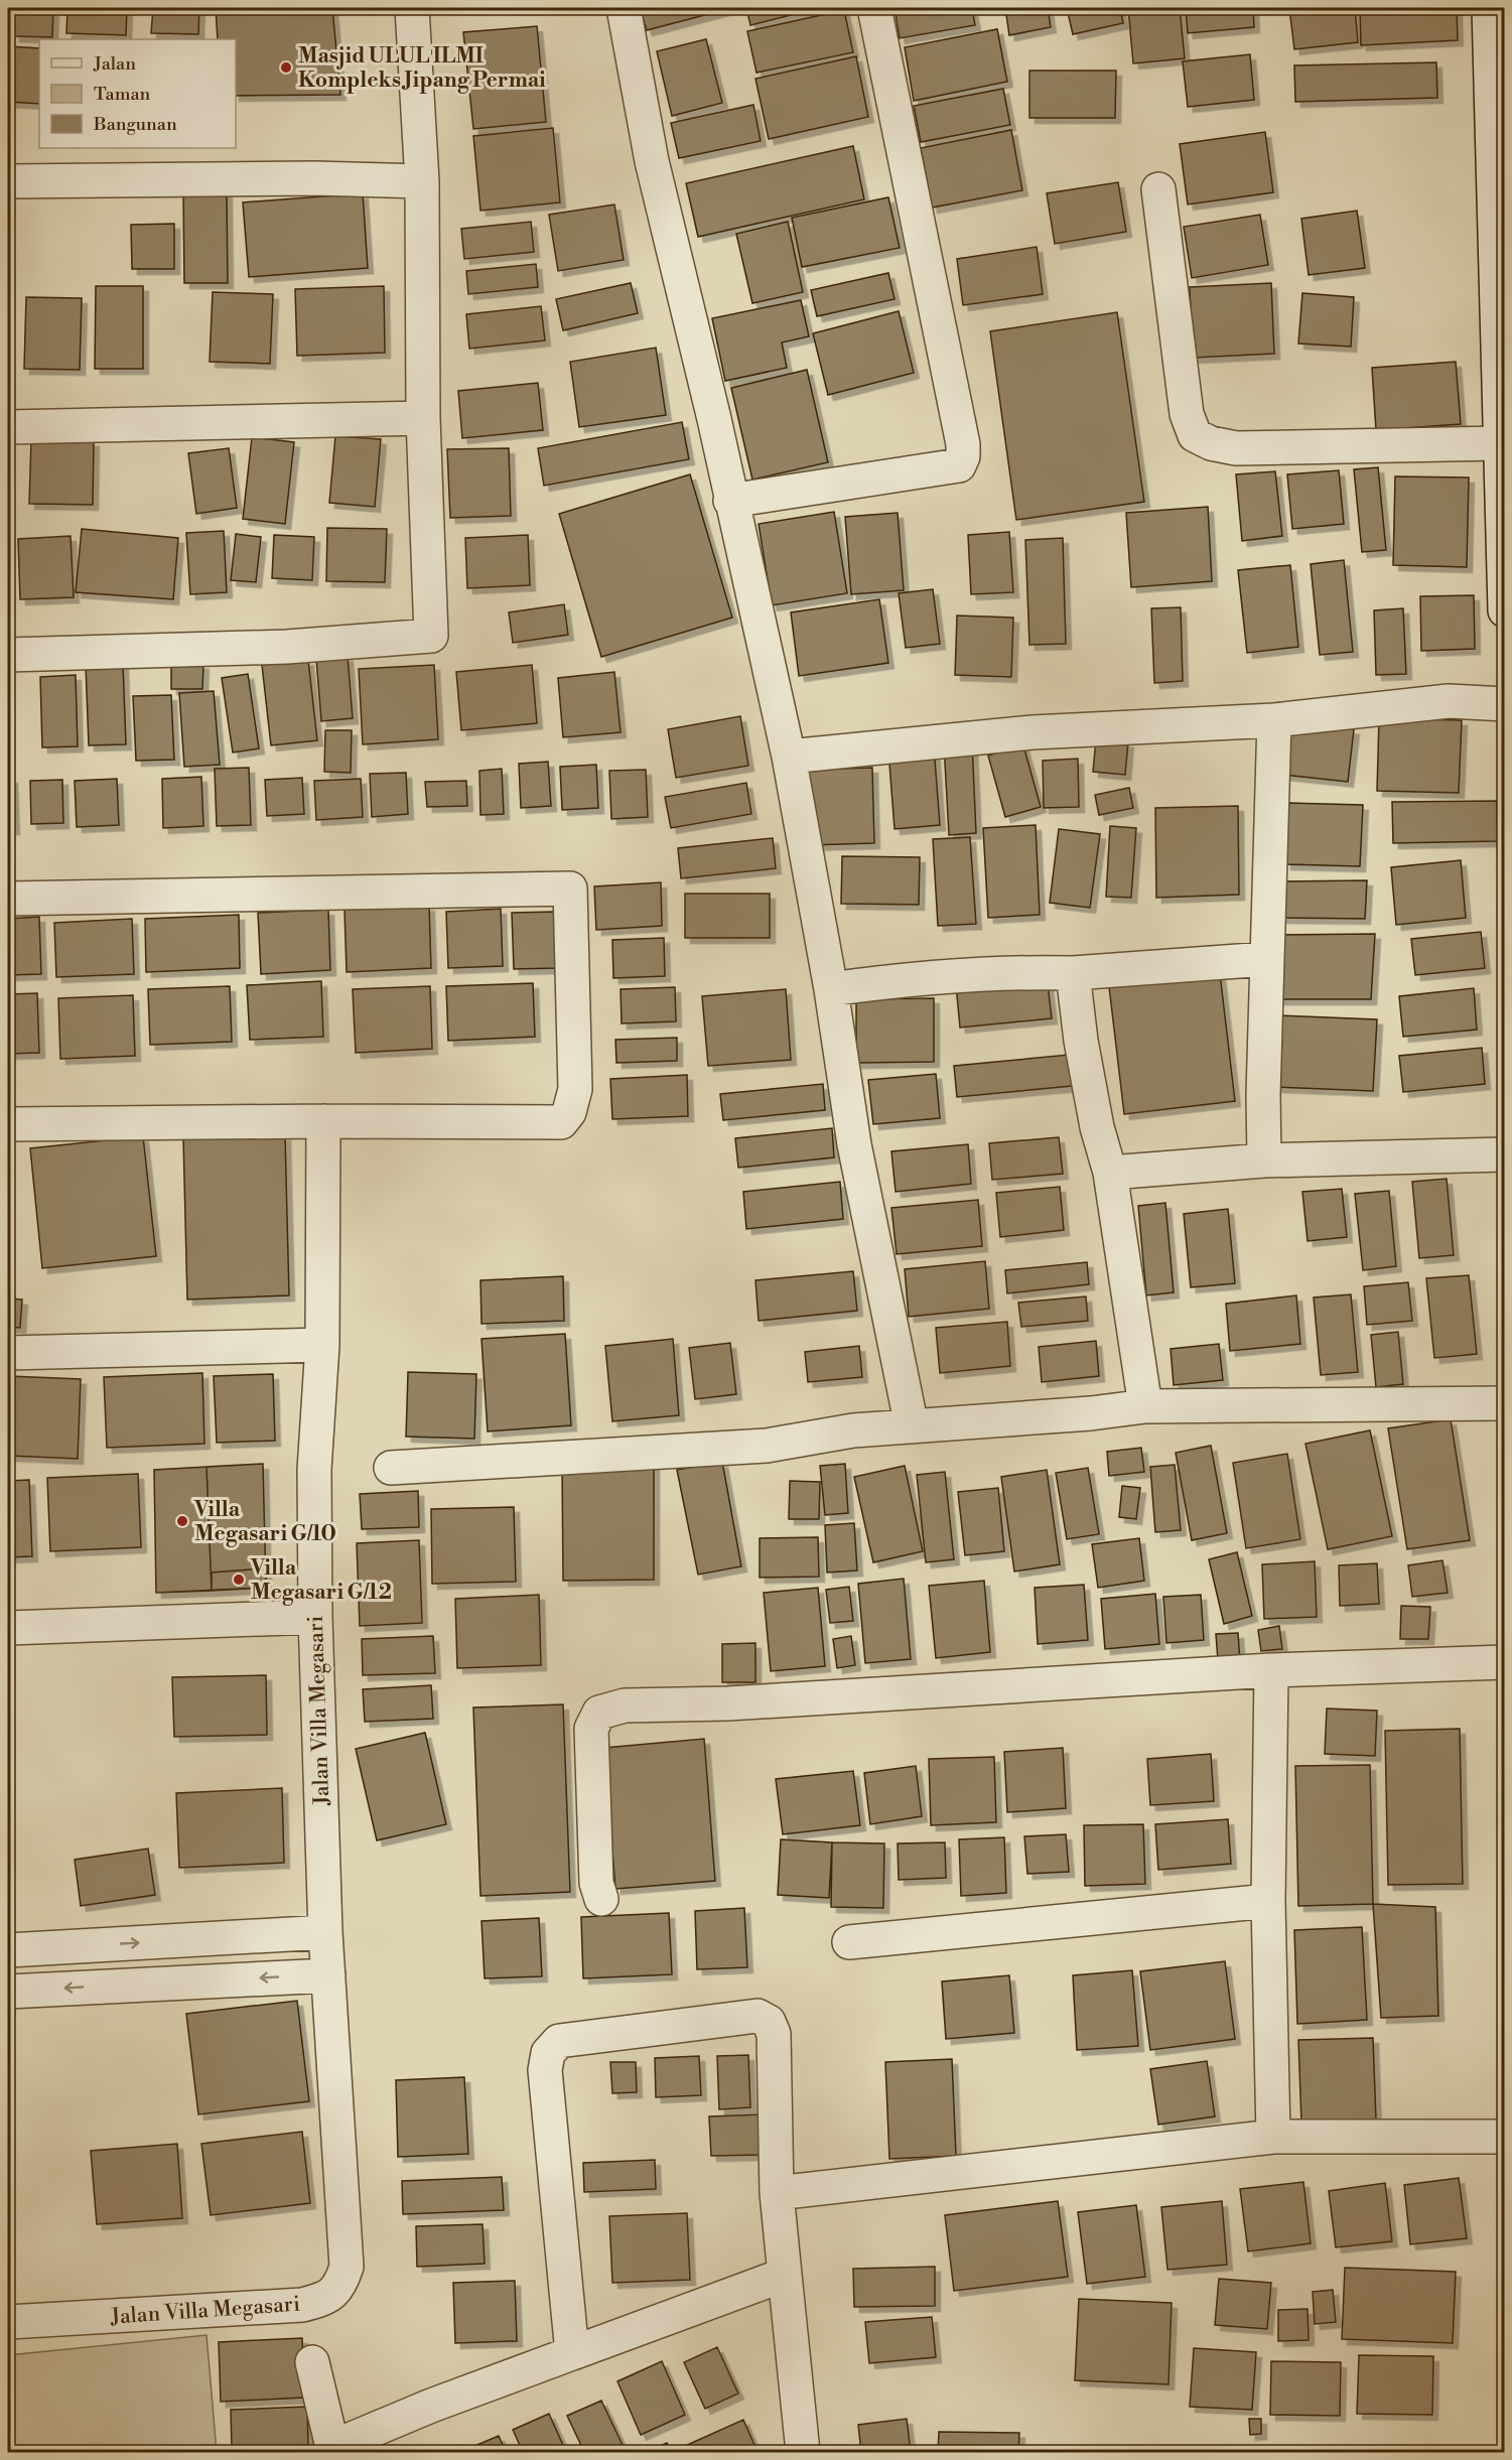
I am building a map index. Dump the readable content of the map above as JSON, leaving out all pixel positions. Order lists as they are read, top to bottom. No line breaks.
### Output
{"streets":{"street":["Jalan Villa Megasari"]},"places":["Masjid ULUL ILMI Kompleks Jipang Permai","Villa Megasari G/10","Villa Megasari G/12"],"legend":["Jalan","Taman","Bangunan"]}
